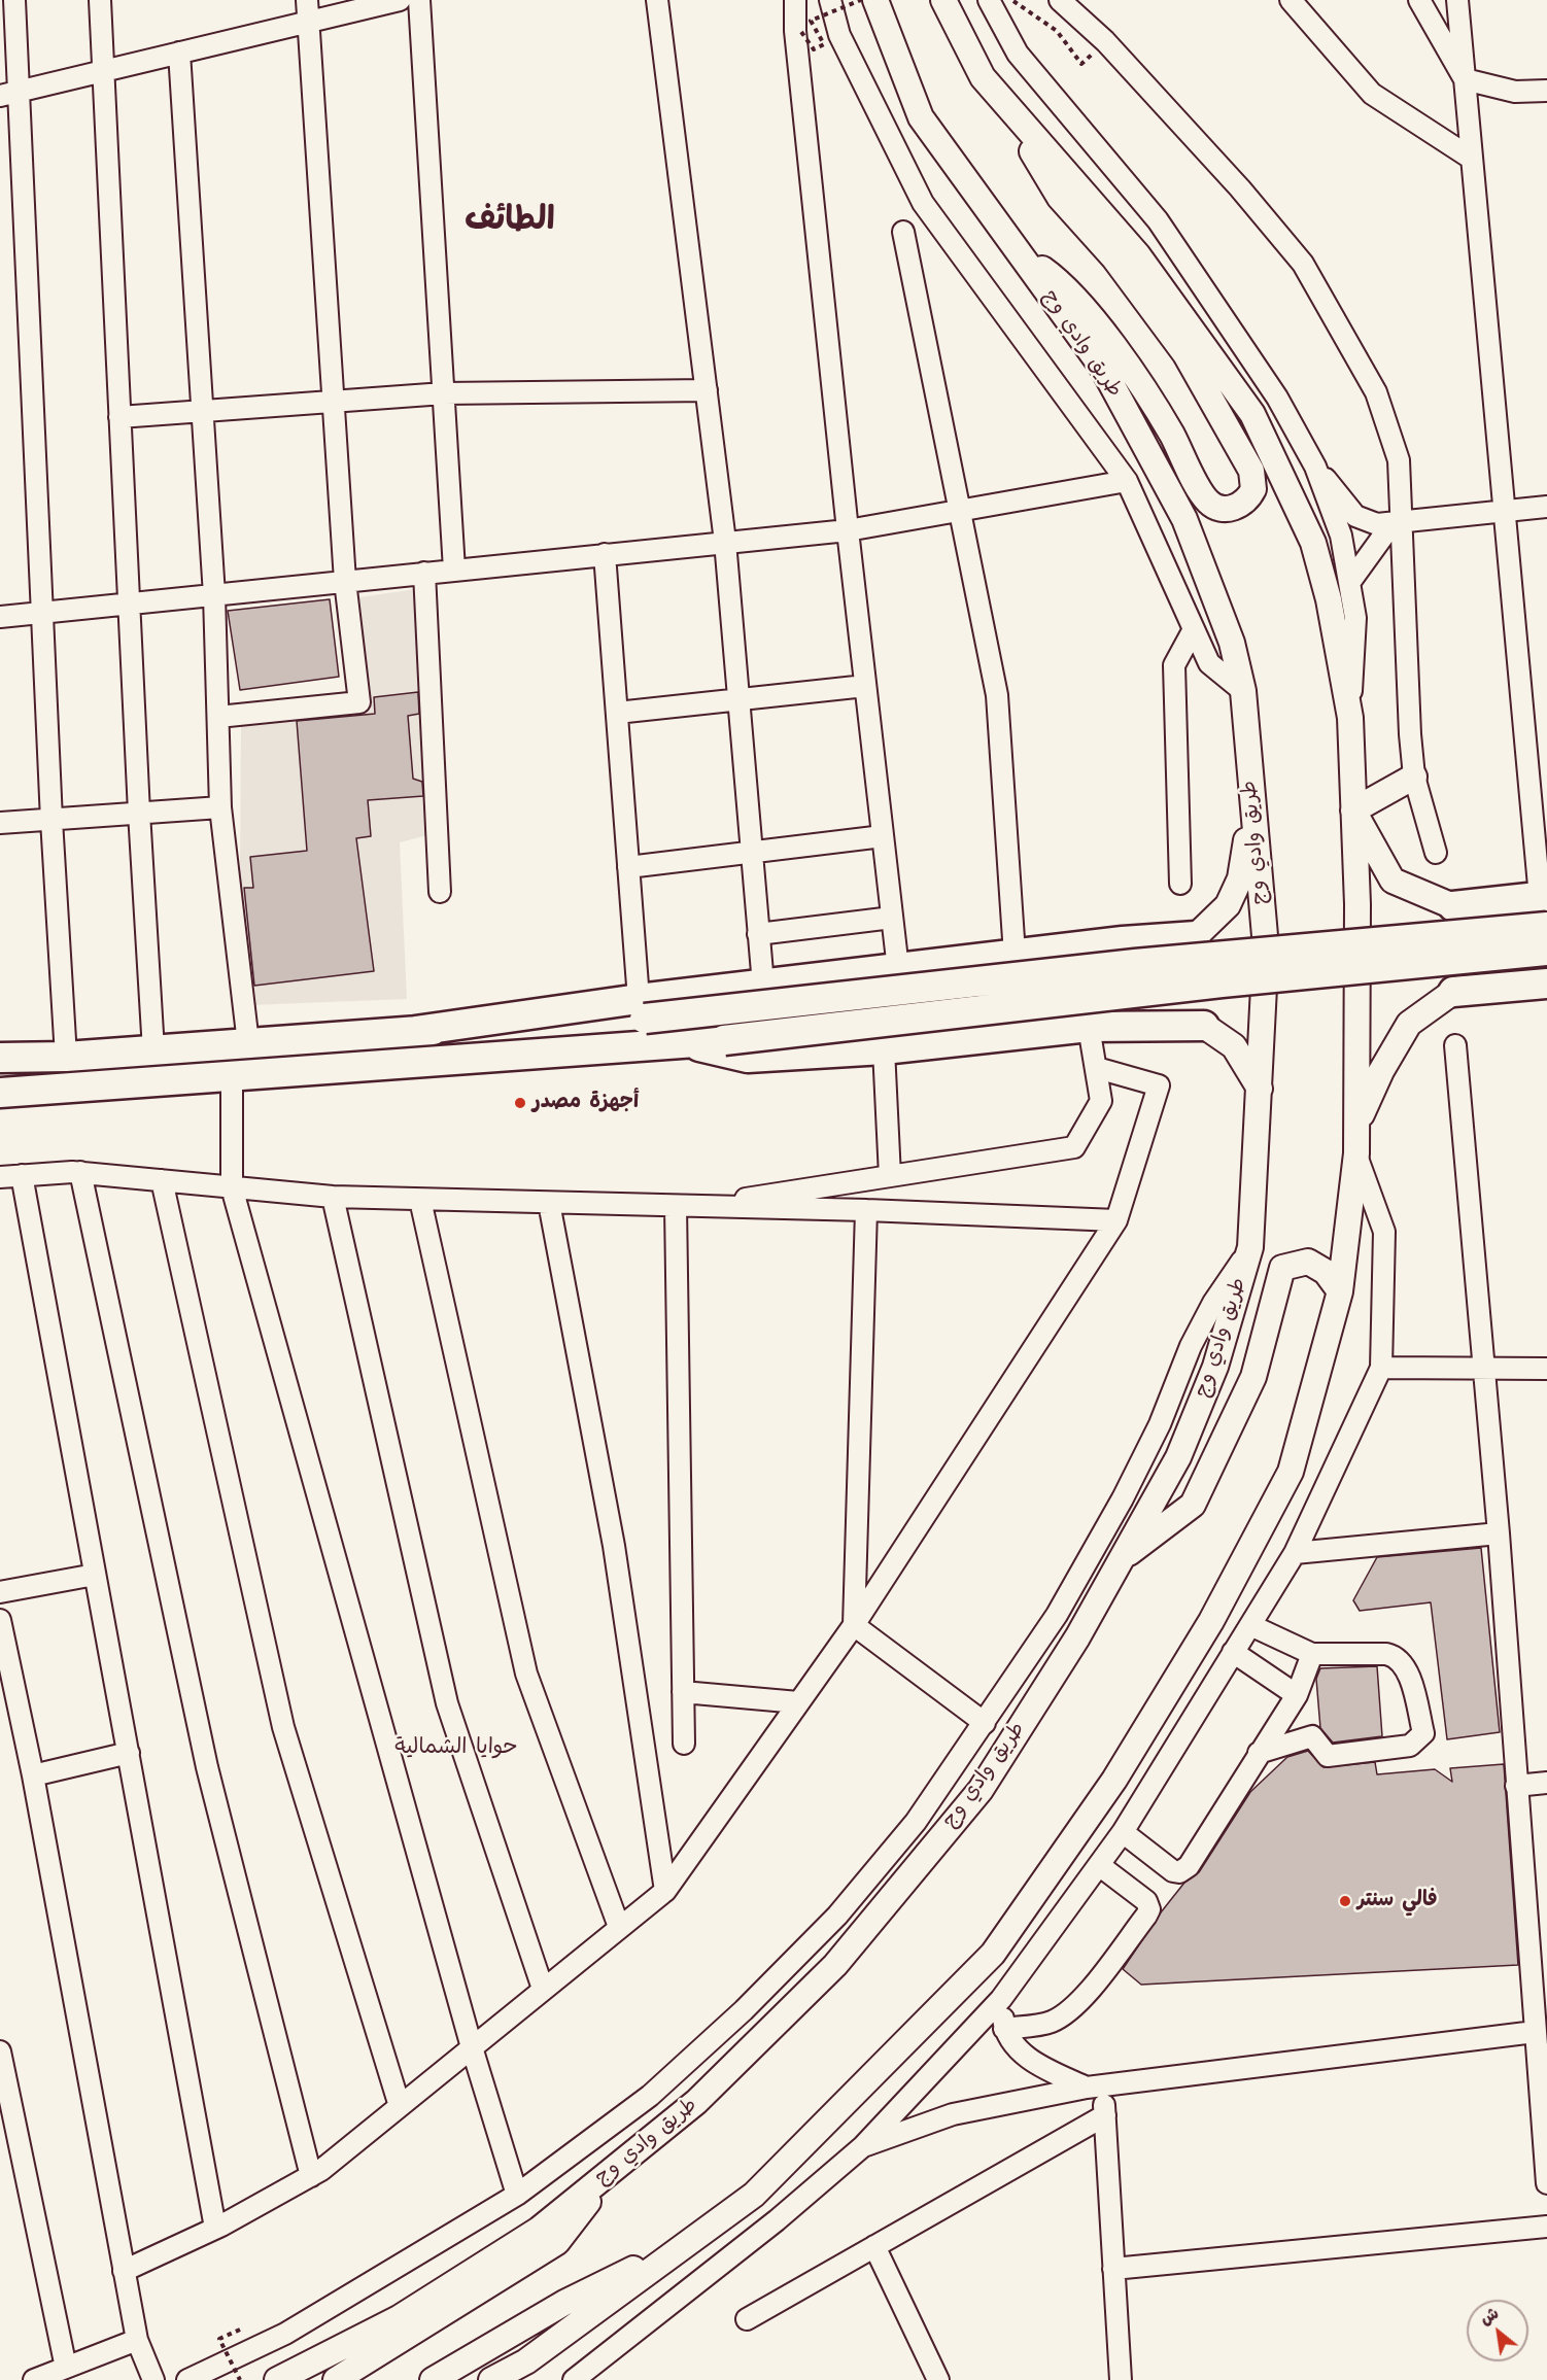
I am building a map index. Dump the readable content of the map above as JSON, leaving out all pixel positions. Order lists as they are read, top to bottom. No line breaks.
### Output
{"streets":{"main road":["طريق وادي وج"]},"districts":["الطائف","حوايا الشمالية"],"places":["أجهزة مصدر","فالي سنتر"],"north":"top left"}
